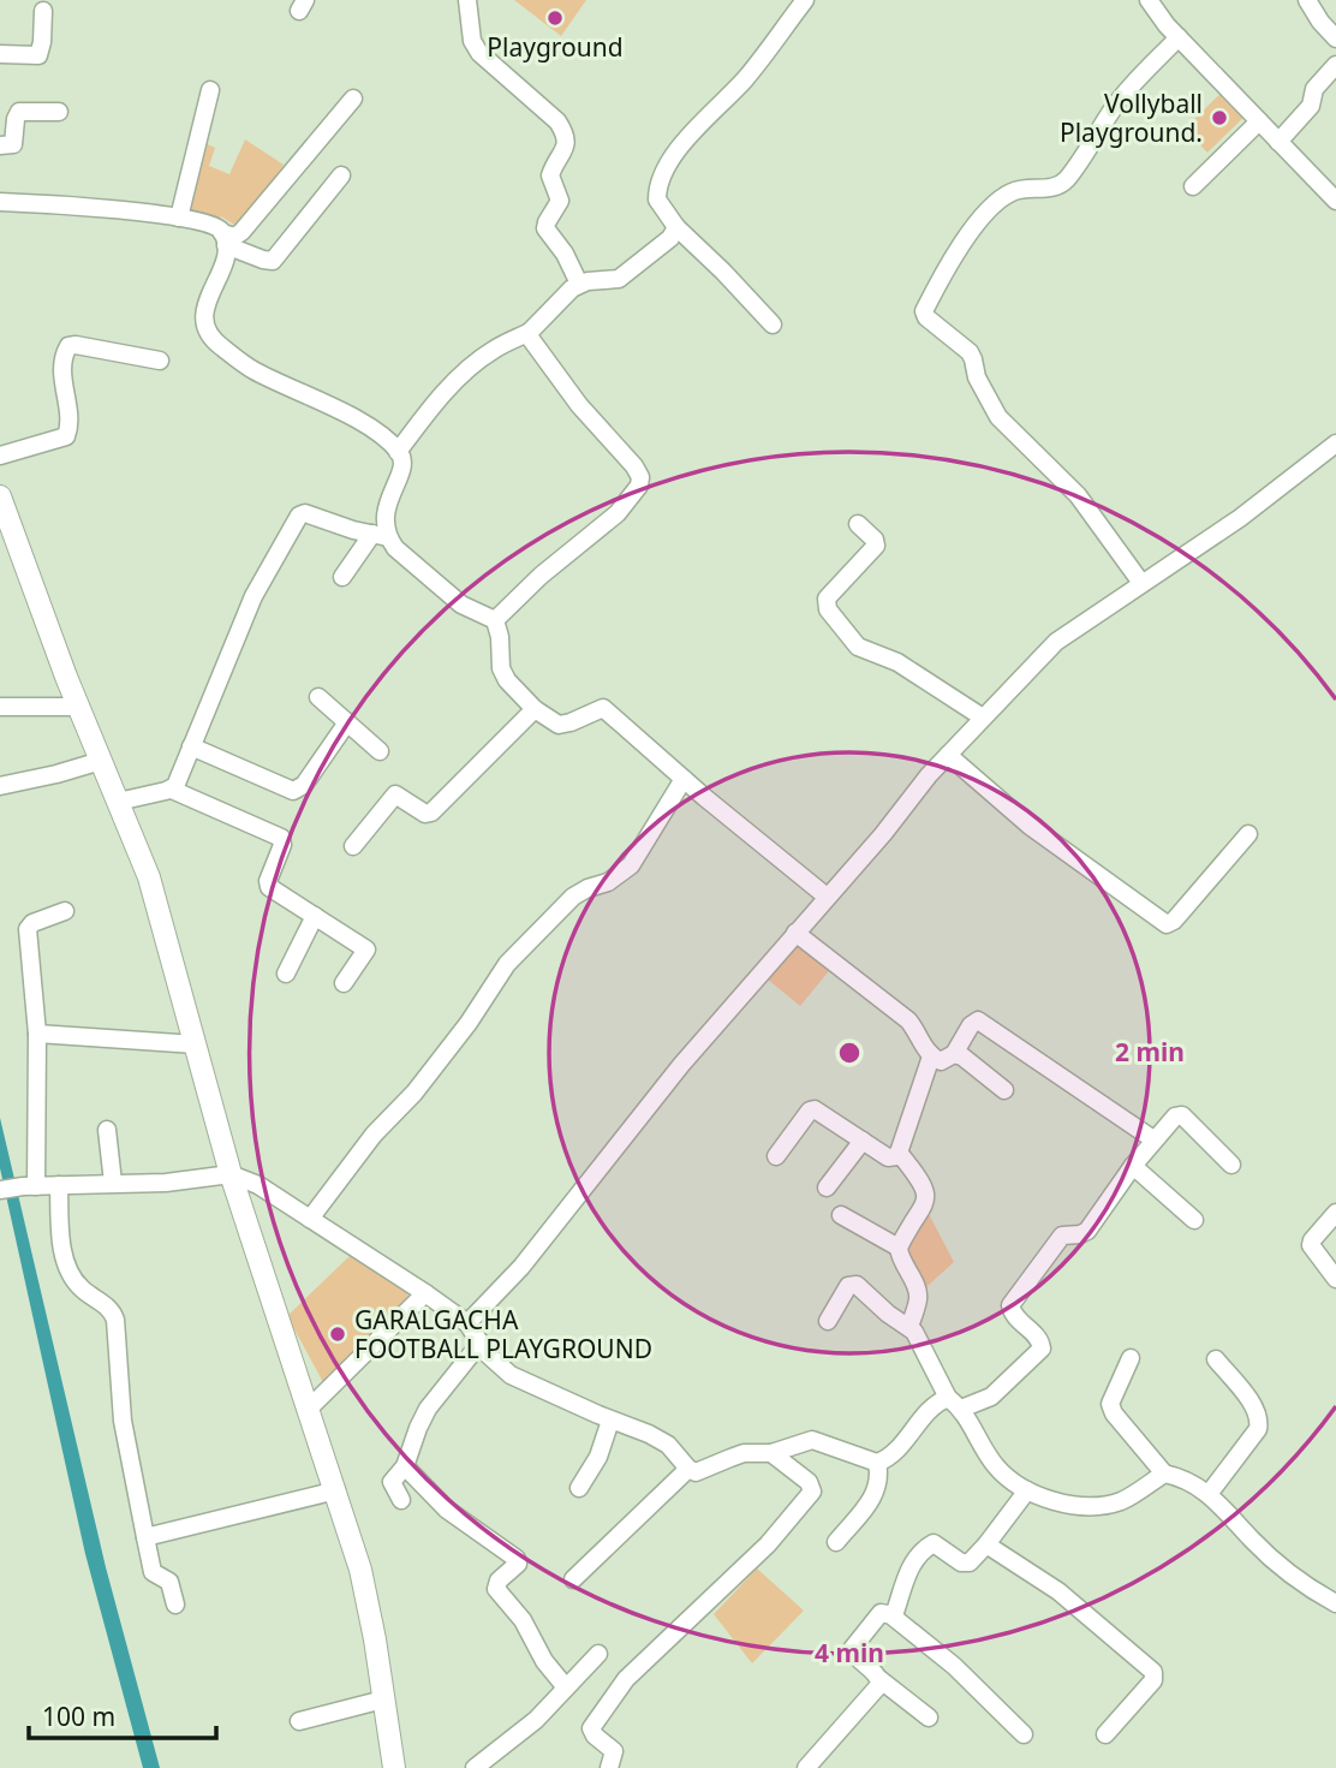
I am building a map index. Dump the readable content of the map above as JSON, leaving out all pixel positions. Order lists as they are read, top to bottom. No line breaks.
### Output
{"places":["Playground","Vollyball Playground.","GARALGACHA FOOTBALL PLAYGROUND"],"scale_bar":"100 m","rings":["2 min","4 min"]}
